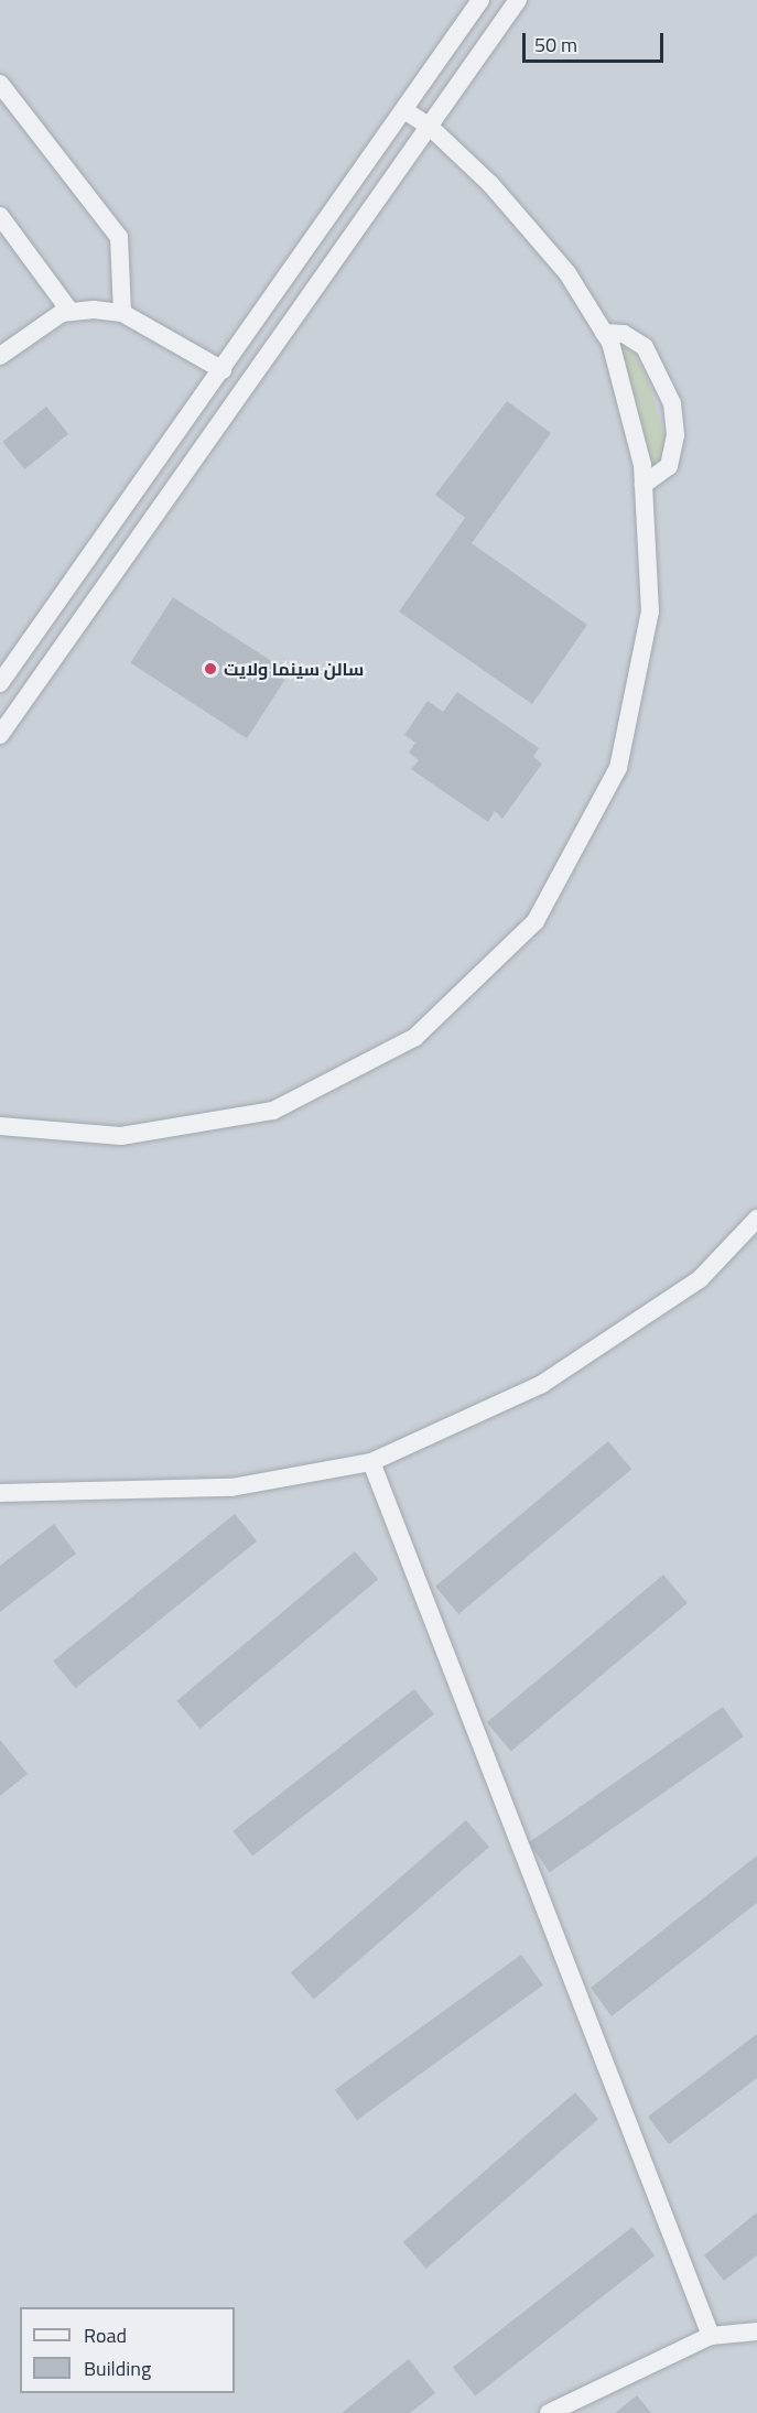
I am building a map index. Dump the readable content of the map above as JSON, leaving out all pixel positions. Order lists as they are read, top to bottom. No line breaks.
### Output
{"places":["سالن سینما ولایت"],"legend":["Road","Building"],"scale_bar":"50 m"}
